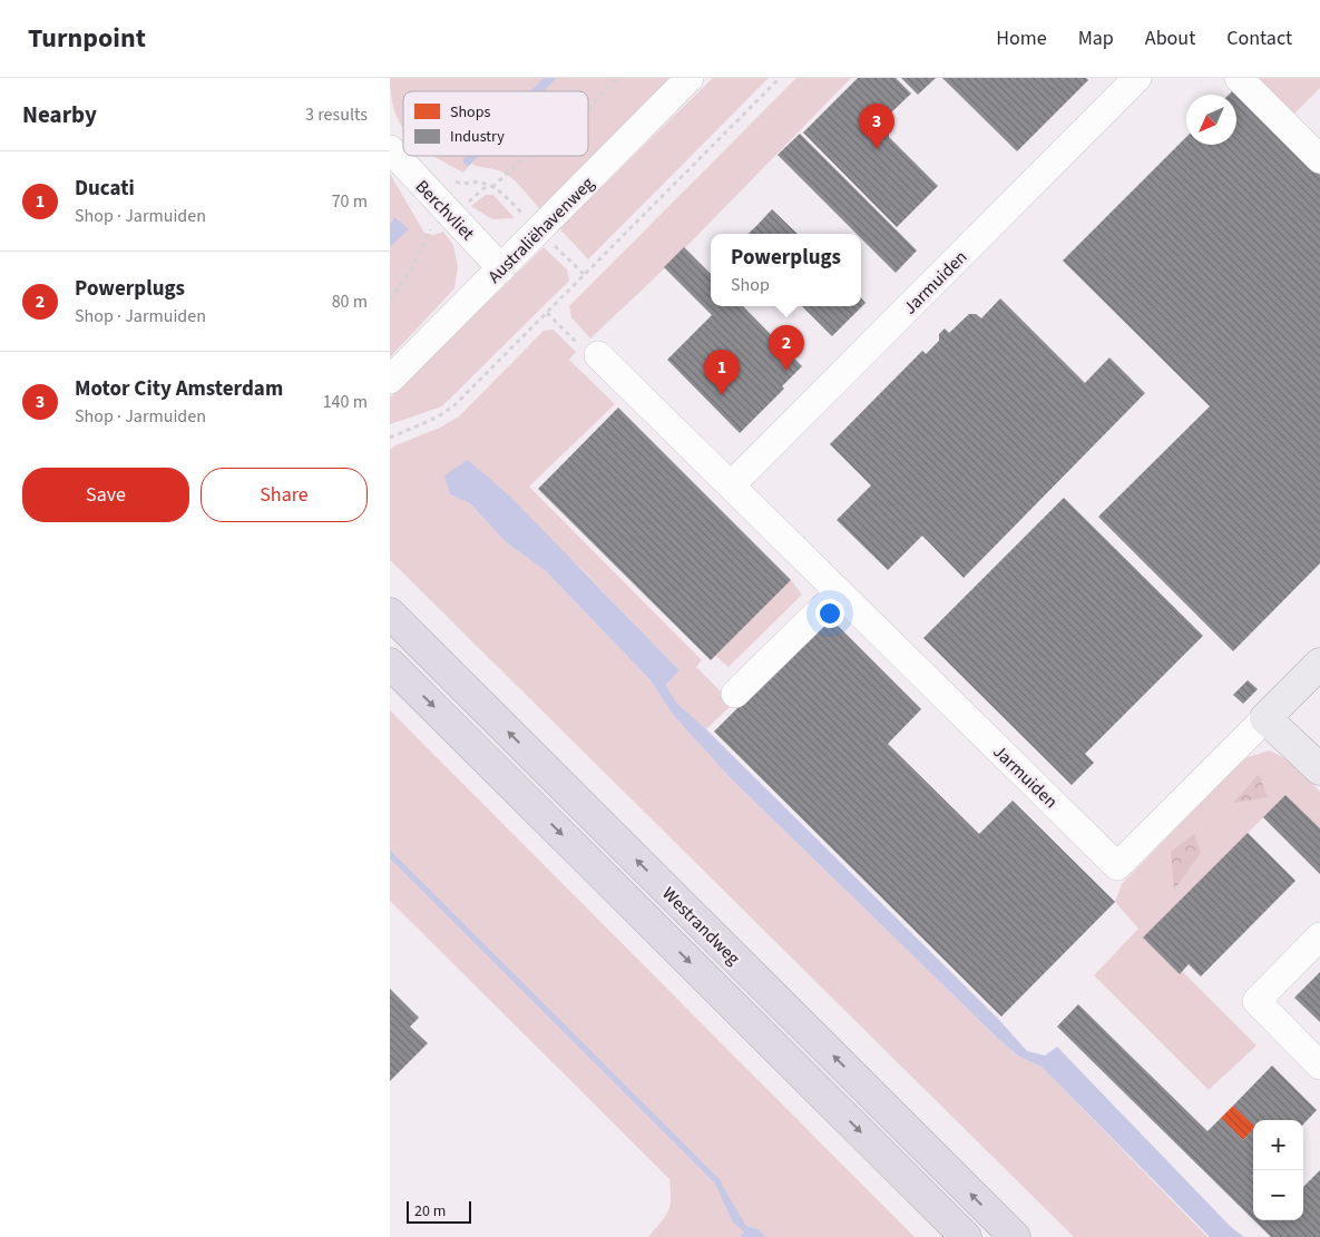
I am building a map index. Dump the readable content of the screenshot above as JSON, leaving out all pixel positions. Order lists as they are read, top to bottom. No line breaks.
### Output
{"streets":{"highway":["Westrandweg"],"main road":["Jarmuiden"],"street":["Berchvliet","Australiëhavenweg"]},"crossings":[["Berchvliet","Australiëhavenweg"]],"legend":["Shops","Industry"],"scale_bar":"20 m","north":"bottom left","page":{"header":"Turnpoint","nav":["Home","Map","About","Contact"],"heading":["Nearby","3 results"],"pins":["3","2","1"],"list":[{"mark":"1","name":"Ducati","note":"Shop · Jarmuiden","value":"70 m"},{"mark":"2","name":"Powerplugs","note":"Shop · Jarmuiden","value":"80 m"},{"mark":"3","name":"Motor City Amsterdam","note":"Shop · Jarmuiden","value":"140 m"}],"popup":["Powerplugs","Shop"],"buttons":["Save","Share"],"map_buttons":["+","−"],"scale":"20 m"}}
